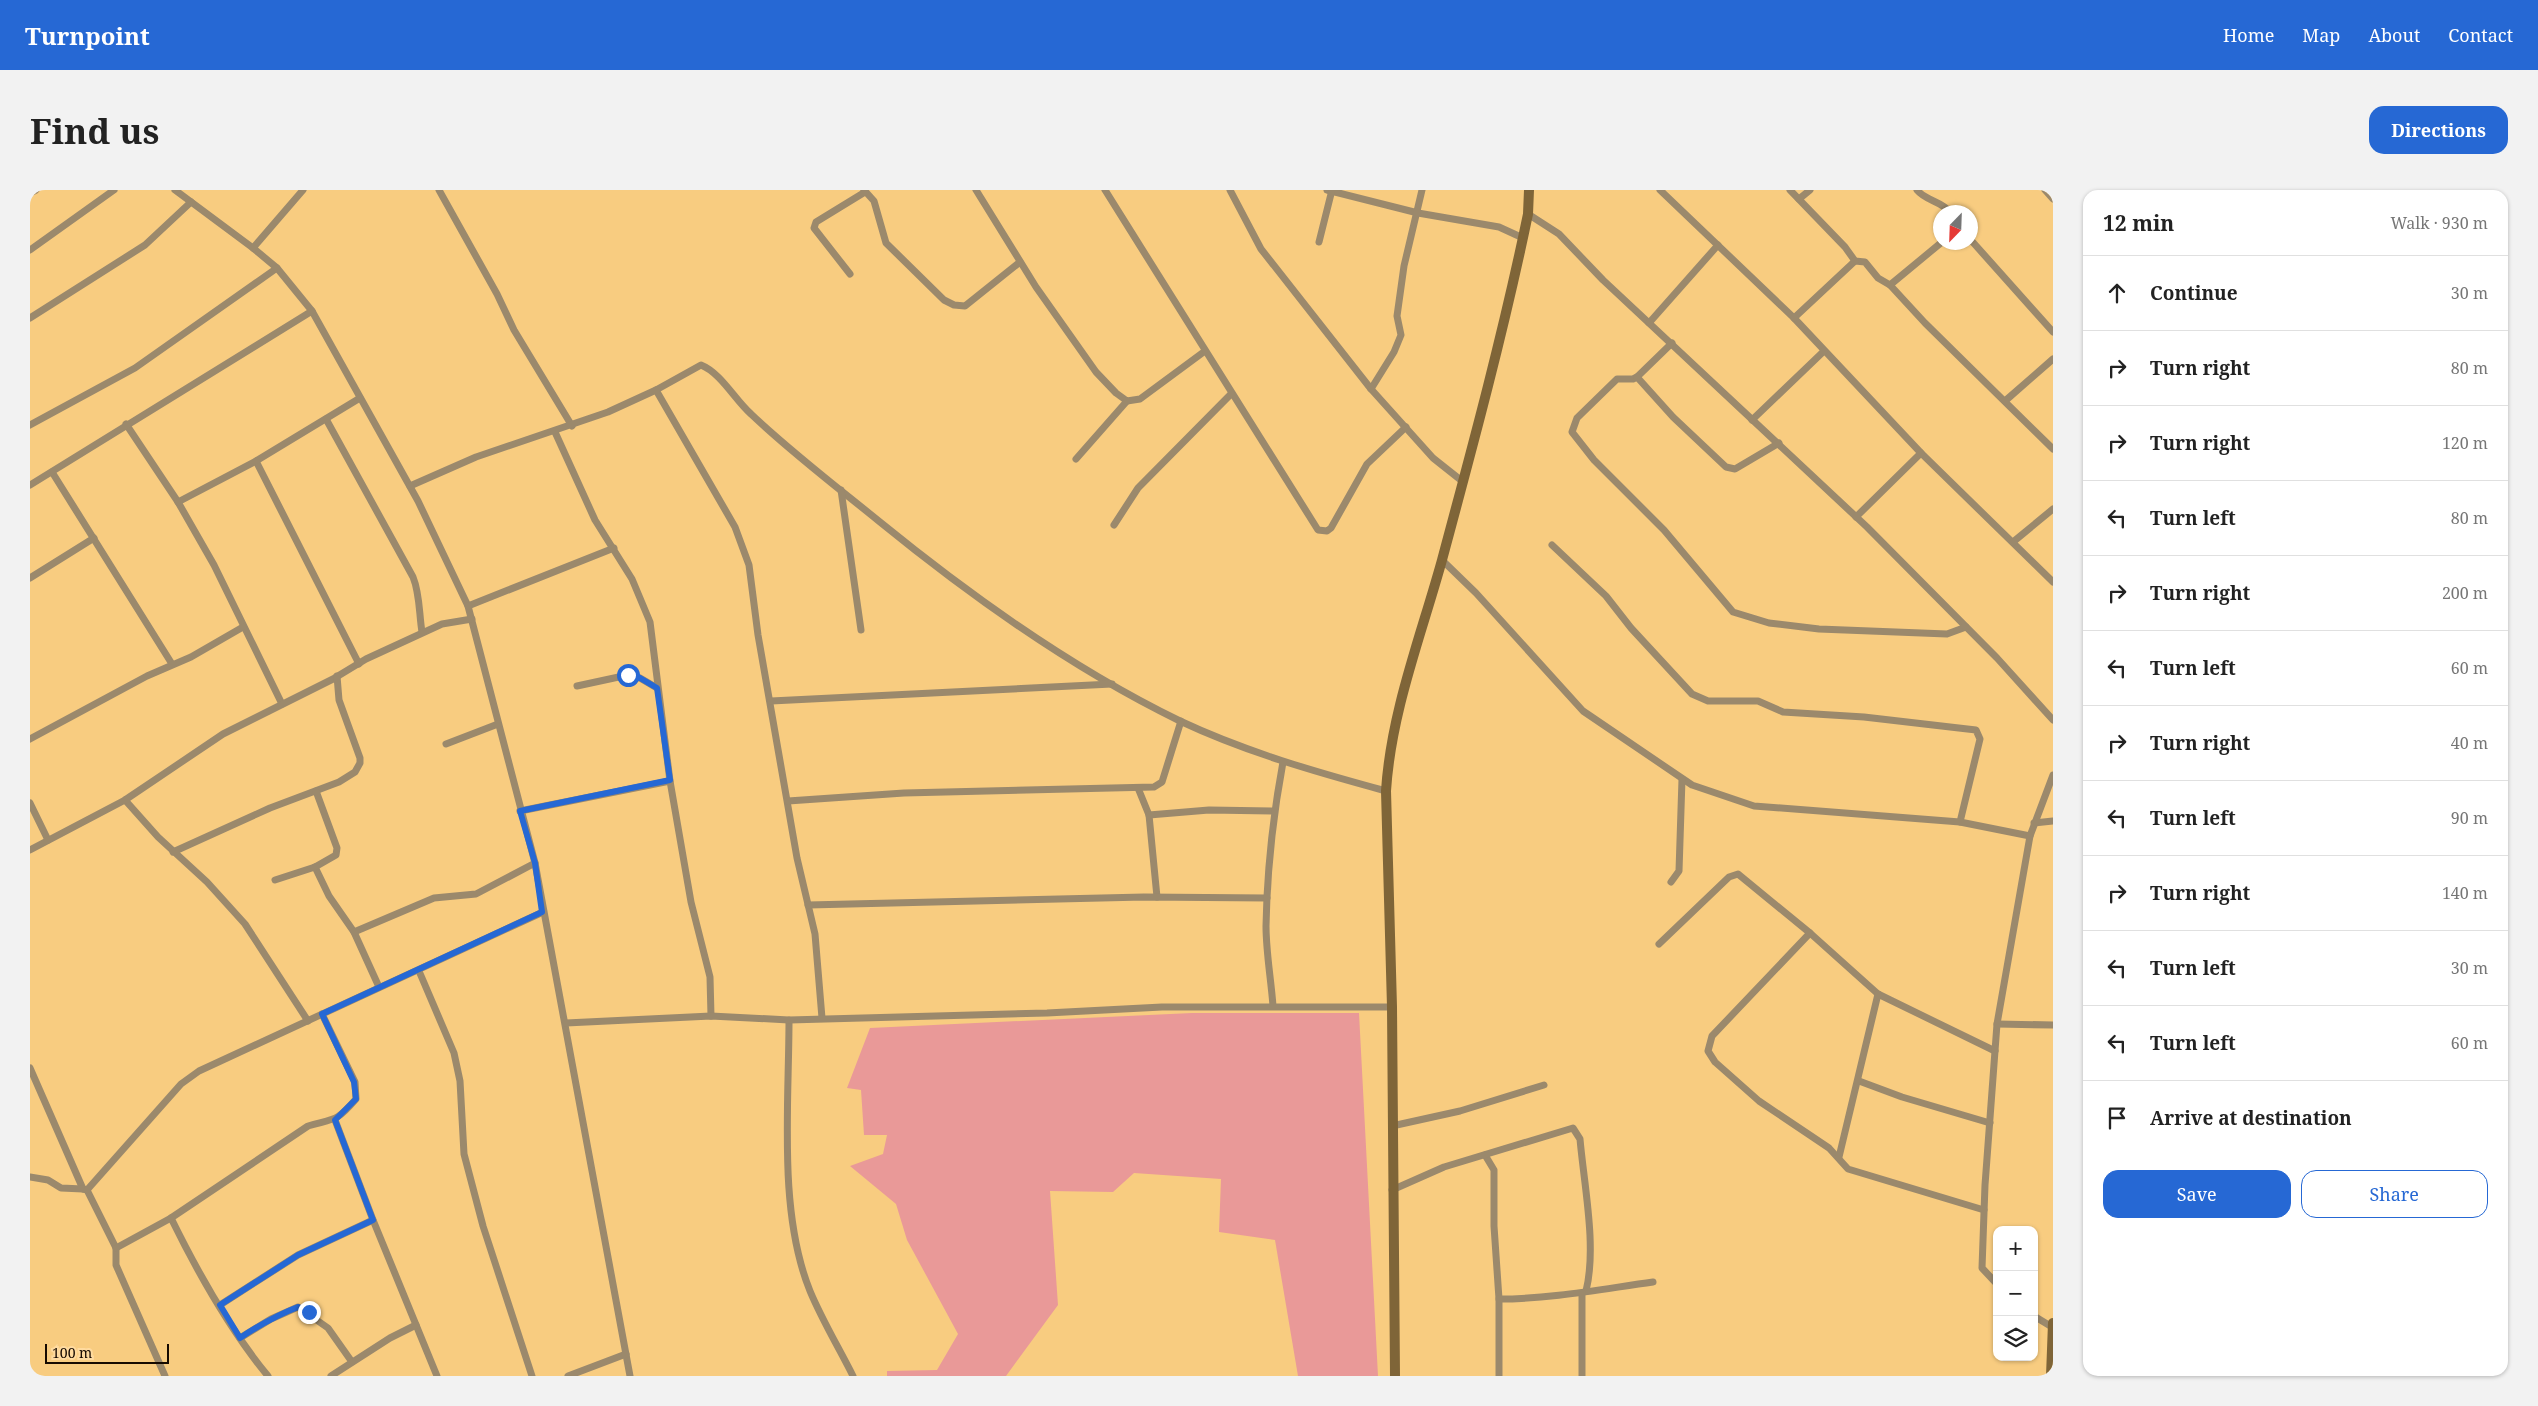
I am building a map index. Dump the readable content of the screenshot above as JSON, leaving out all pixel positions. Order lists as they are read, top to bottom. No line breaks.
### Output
{"scale_bar":"100 m","north":"bottom left","page":{"header":"Turnpoint","nav":["Home","Map","About","Contact"],"buttons":["Directions",["Save","Share"]],"title":"Find us","heading":["12 min","Walk · 930 m"],"list":[["Continue","30 m"],["Turn right","80 m"],["Turn right","120 m"],["Turn left","80 m"],["Turn right","200 m"],["Turn left","60 m"],["Turn right","40 m"],["Turn left","90 m"],["Turn right","140 m"],["Turn left","30 m"],["Turn left","60 m"],"Arrive at destination"],"map_buttons":["+","−"],"scale":"100 m"}}
